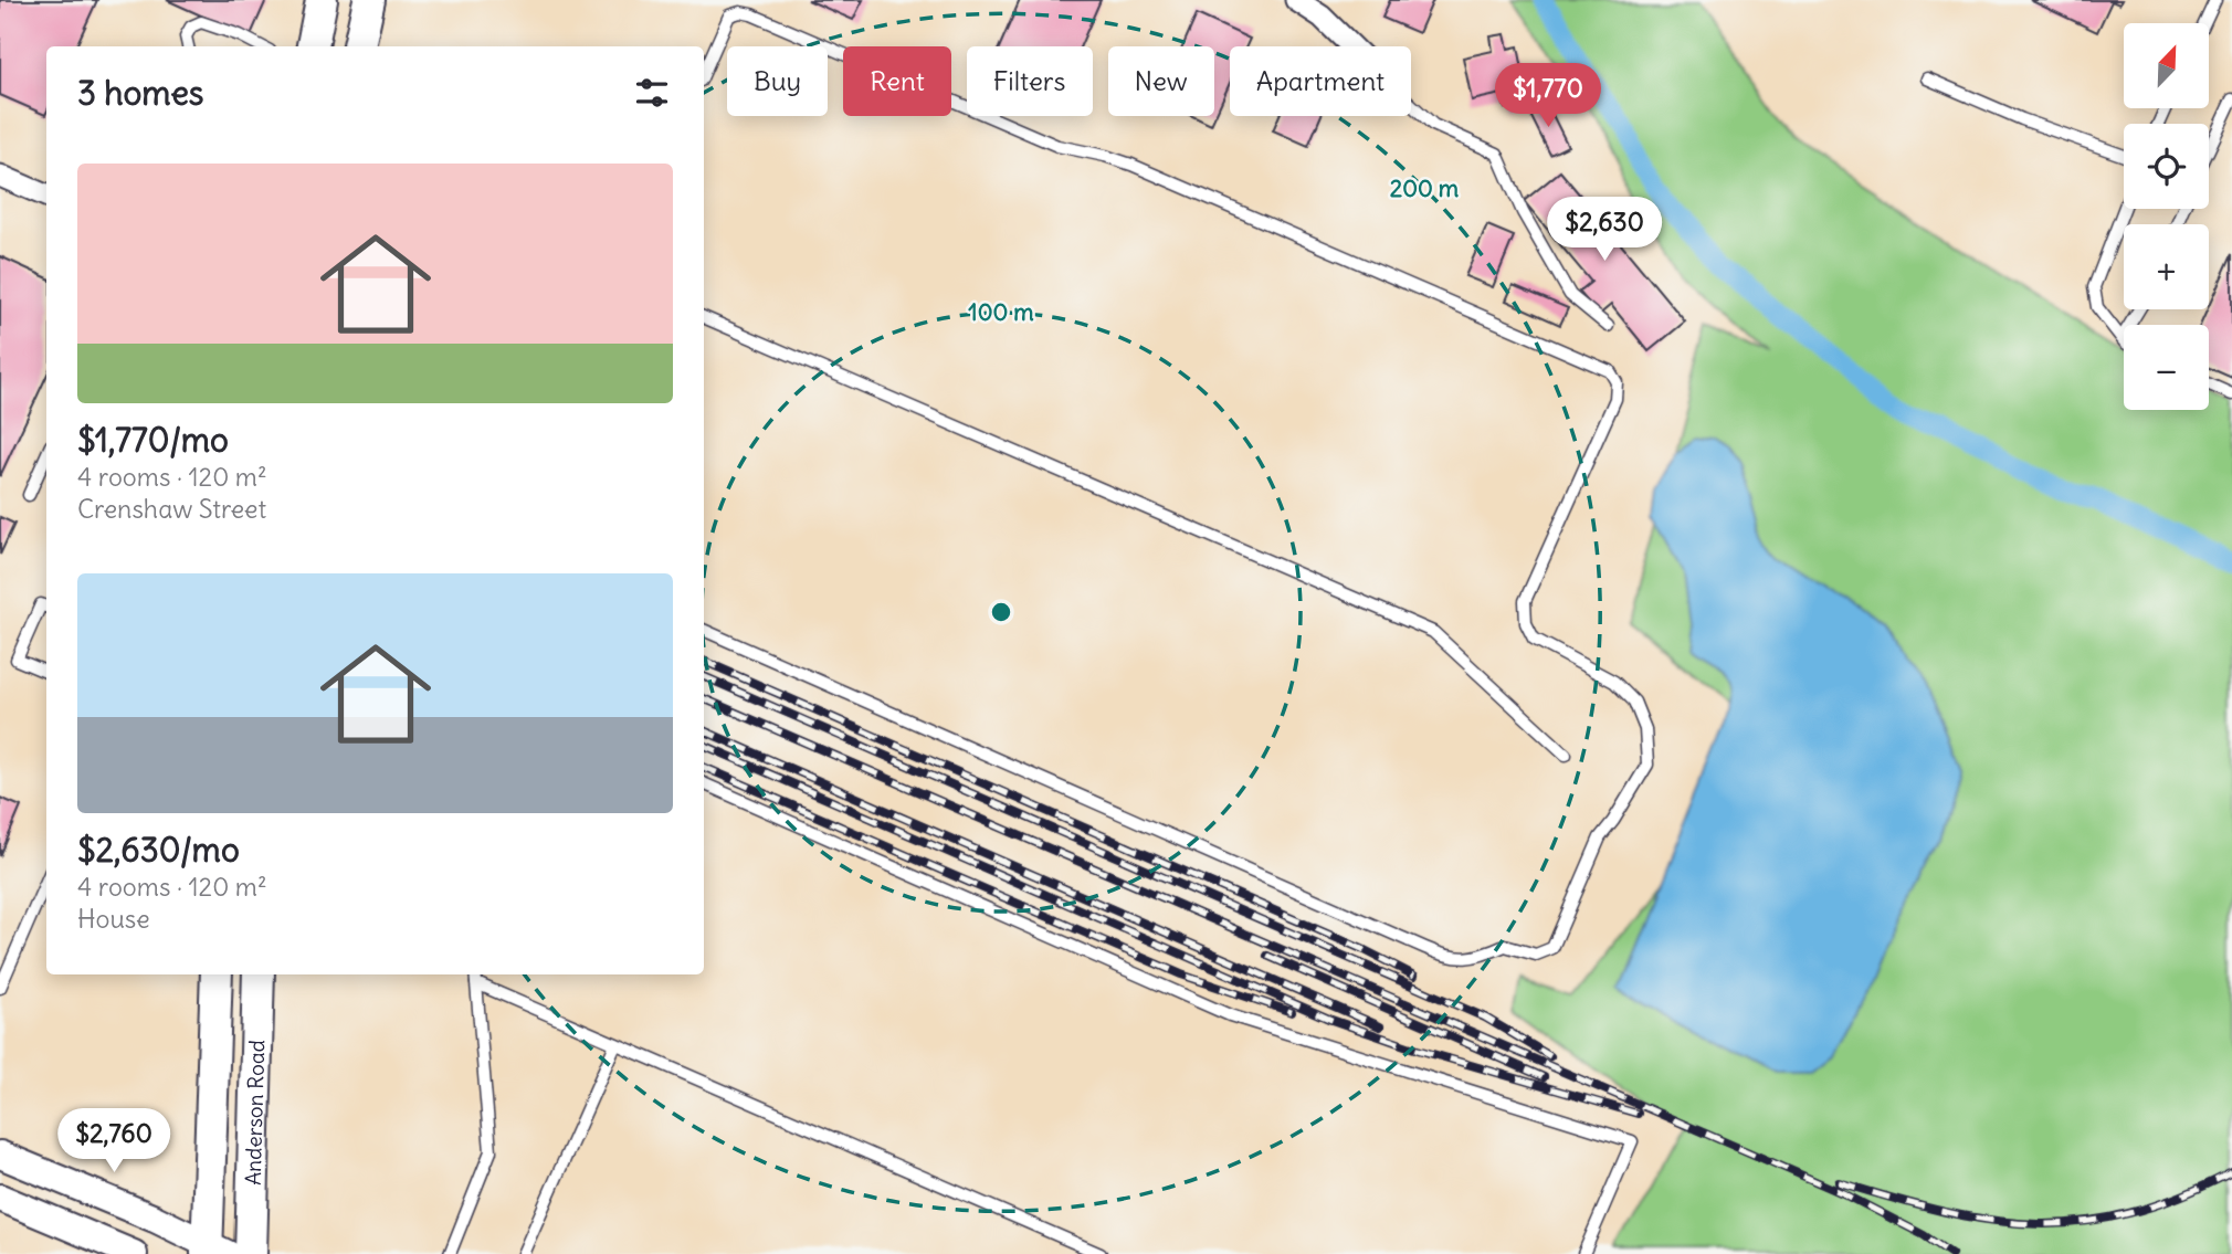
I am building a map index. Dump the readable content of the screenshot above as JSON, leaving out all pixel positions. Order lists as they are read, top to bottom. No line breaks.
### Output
{"streets":{"main road":["Anderson Road"]},"north":"top right","page":{"map_buttons":["+","−"],"chip":["Buy","Rent","Filters","New","Apartment"],"heading":"3 homes","price":["$1,770","$2,630","$2,760"],"list":[{"name":"$1,770/mo","note":"4 rooms · 120 m² · Crenshaw Street"},{"name":"$2,630/mo","note":"4 rooms · 120 m² · House"}]},"rings":["200 m","100 m"]}
